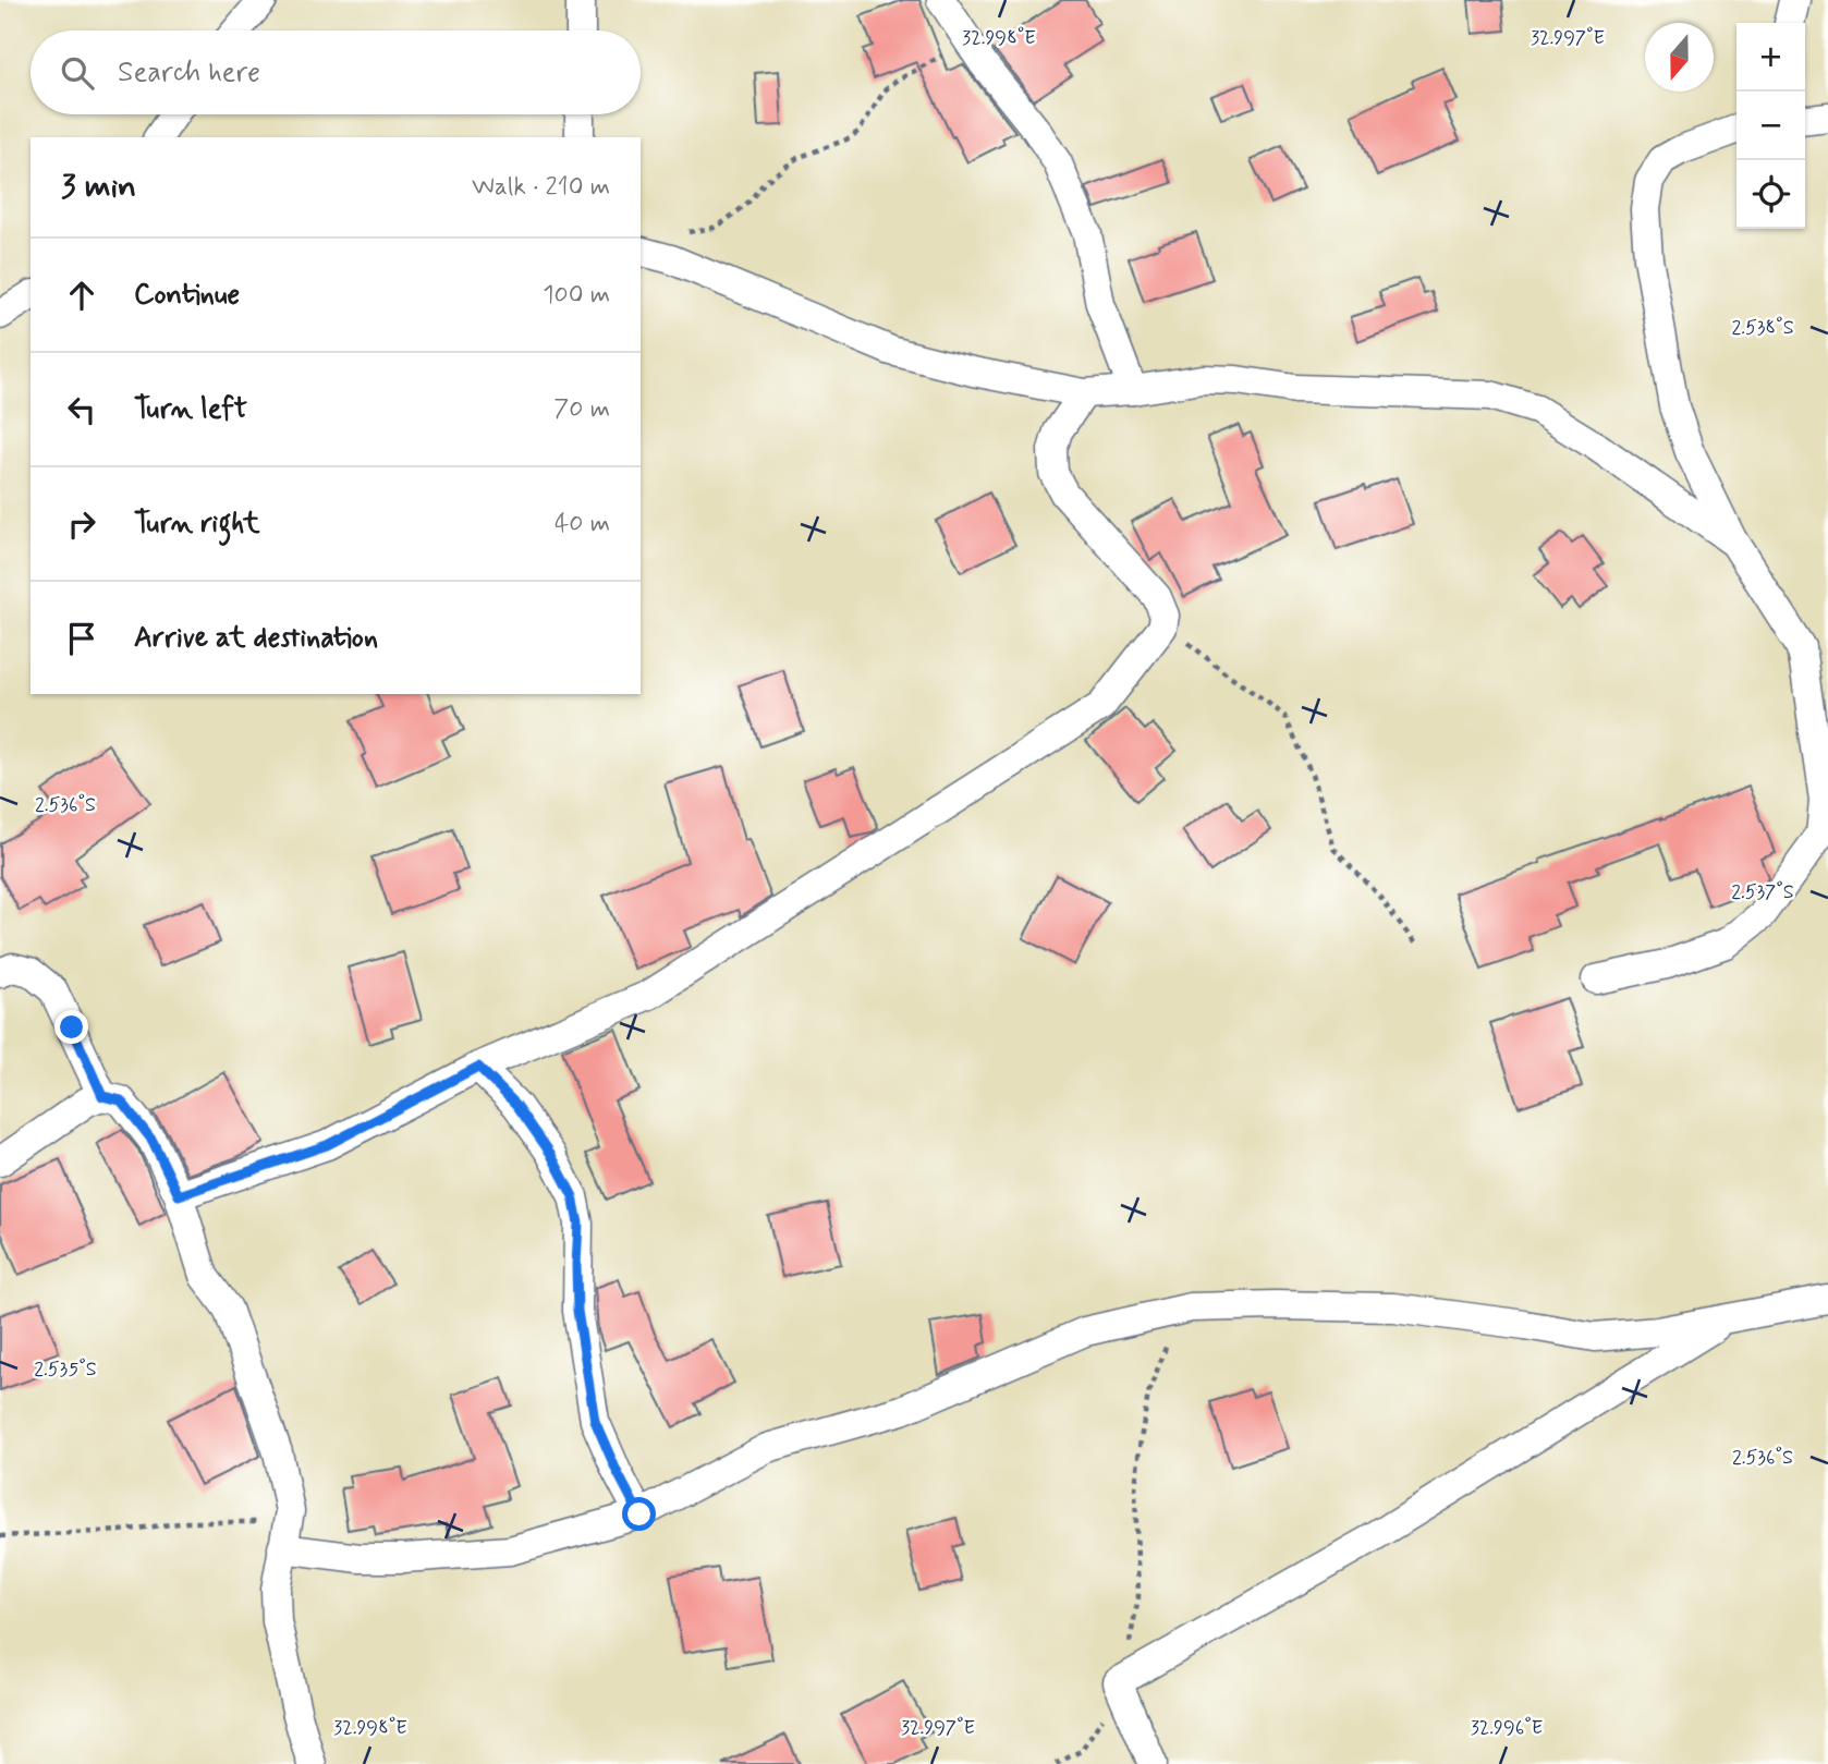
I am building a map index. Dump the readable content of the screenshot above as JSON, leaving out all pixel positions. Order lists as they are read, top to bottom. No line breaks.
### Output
{"north":"bottom","page":{"map_buttons":["+","−"],"search":"Search here","heading":["3 min","Walk · 210 m"],"list":[["Continue","100 m"],["Turn left","70 m"],["Turn right","40 m"],"Arrive at destination"]},"coordinates":["32.998°E","32.997°E","2.538°S","2.536°S","2.537°S","2.535°S","32.996°E"]}
